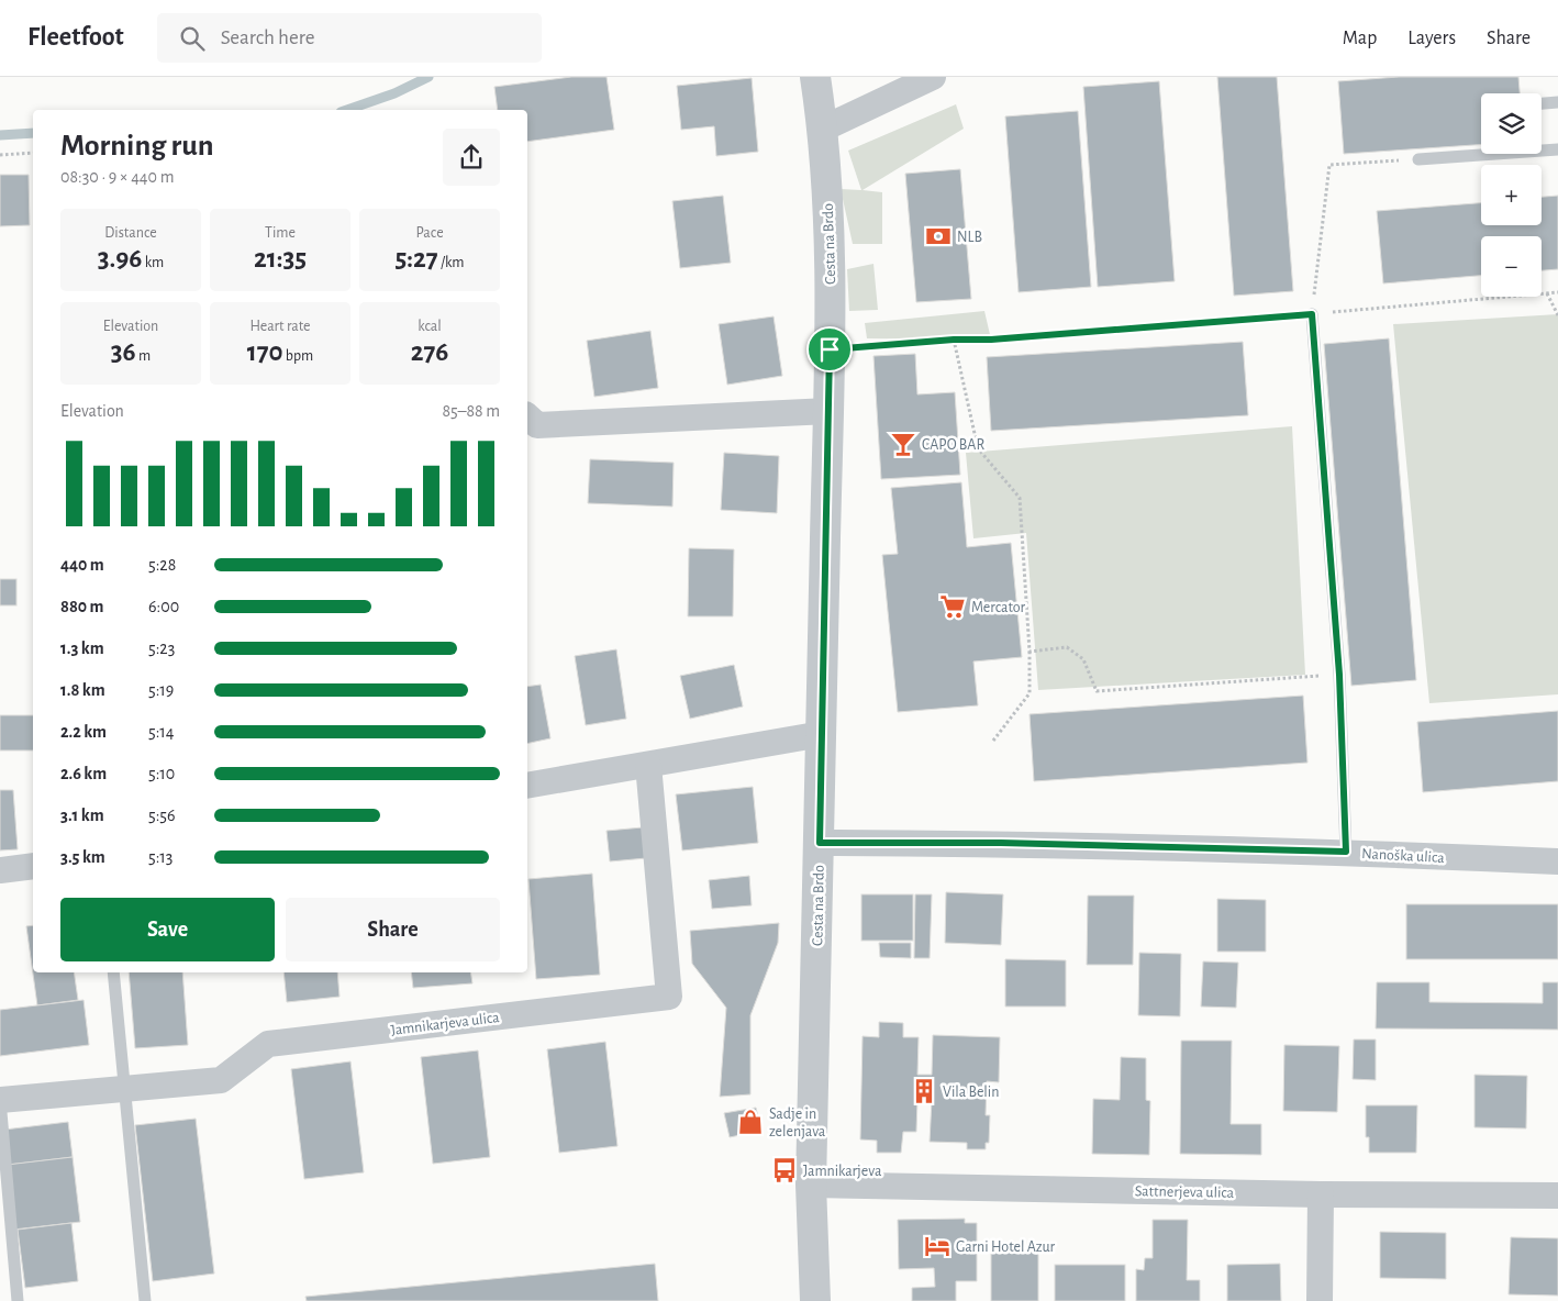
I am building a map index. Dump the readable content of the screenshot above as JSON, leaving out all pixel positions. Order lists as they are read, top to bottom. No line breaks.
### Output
{"streets":{"street":["Cesta na Brdo","Nanoška ulica","Jamnikarjeva ulica","Sattnerjeva ulica"]},"crossings":[["Cesta na Brdo","Nanoška ulica"],["Cesta na Brdo","Sattnerjeva ulica"]],"places":{"bank":["NLB"],"bar":["CAPO BAR"],"supermarket":["Mercator"],"building":["Vila Belin"],"shop":["Sadje in zelenjava"],"bus stop":["Jamnikarjeva"],"hotel":["Garni Hotel Azur"]},"page":{"header":"Fleetfoot","search":"Search here","nav":["Map","Layers","Share"],"map_buttons":["+","−"],"heading":["Morning run","08:30 · 9 × 440 m"],"stats":[["Distance","3.96 km"],["Time","21:35"],["Pace","5:27 /km"],["Elevation","36 m"],["Heart rate","170 bpm"],["kcal","276"]],"chart":["Elevation","85–88 m"],"list":[{"name":"440 m","note":"5:28"},{"name":"880 m","note":"6:00"},{"name":"1.3 km","note":"5:23"},{"name":"1.8 km","note":"5:19"},{"name":"2.2 km","note":"5:14"},{"name":"2.6 km","note":"5:10"},{"name":"3.1 km","note":"5:56"},{"name":"3.5 km","note":"5:13"}],"buttons":["Save","Share"]}}
